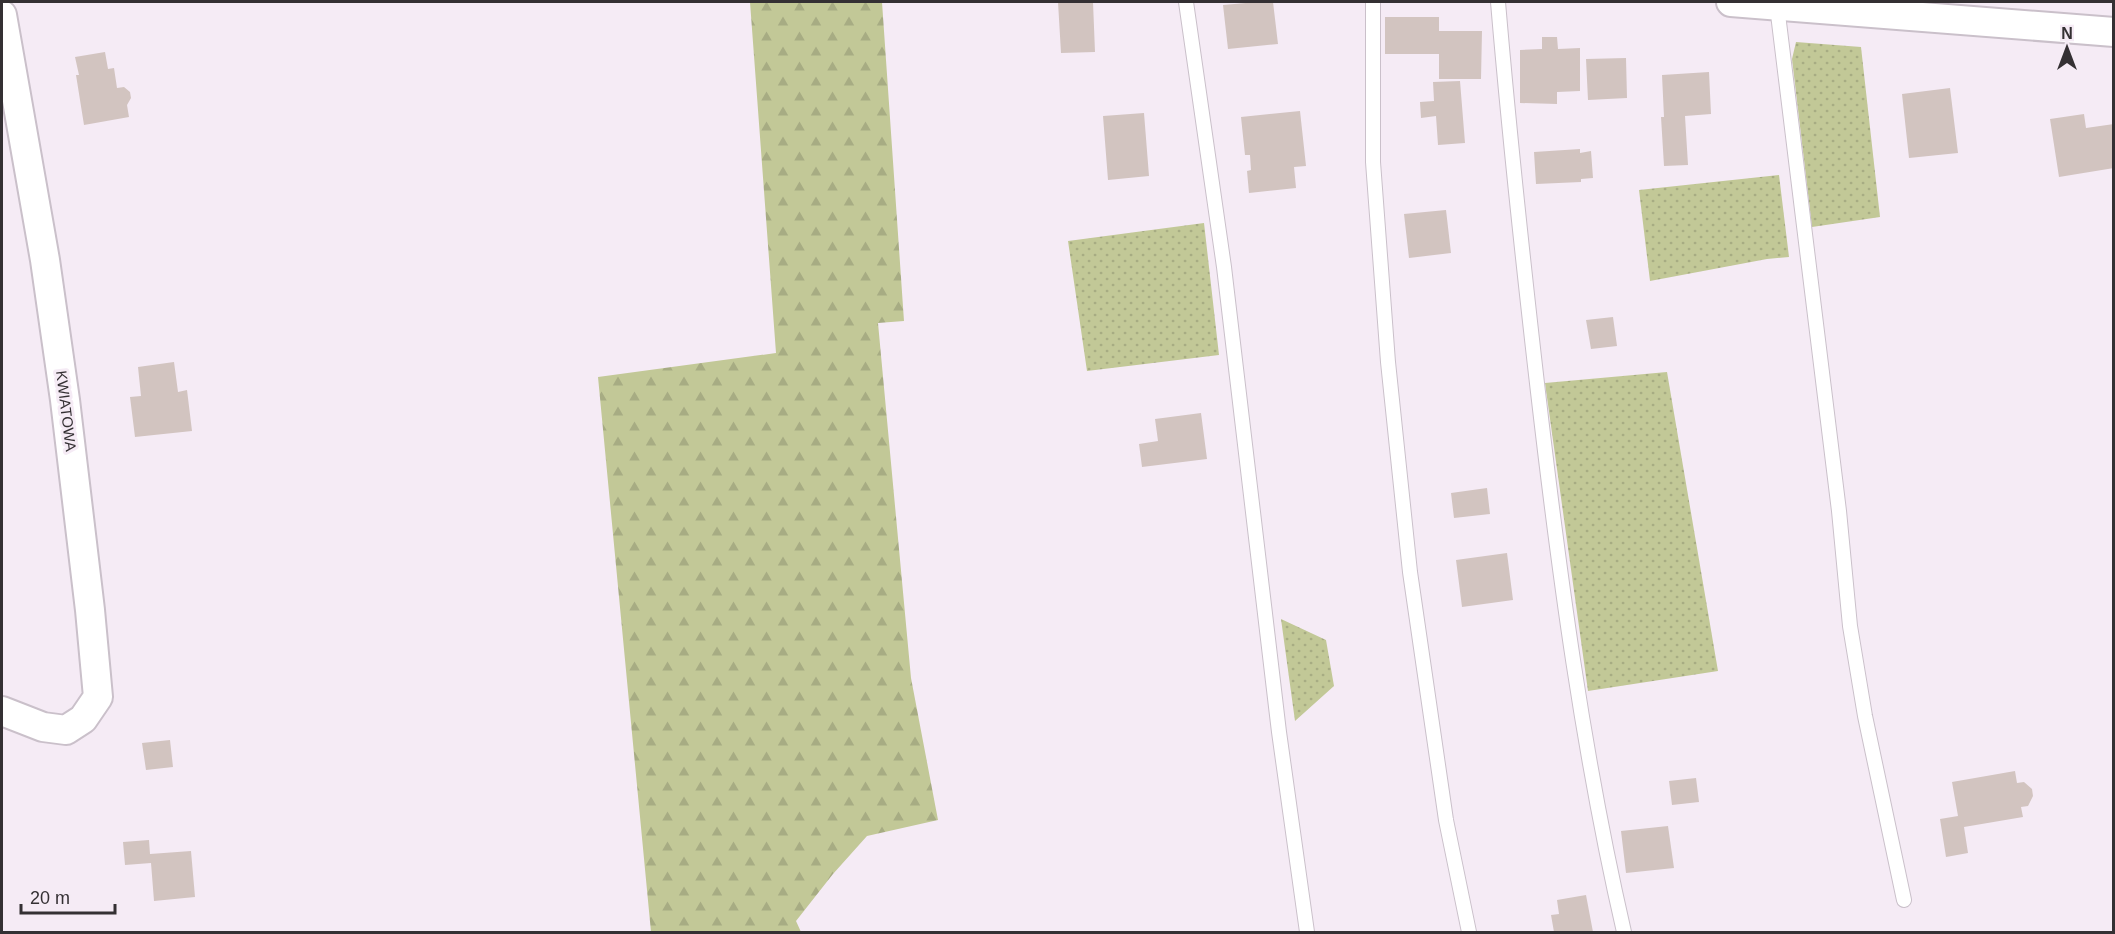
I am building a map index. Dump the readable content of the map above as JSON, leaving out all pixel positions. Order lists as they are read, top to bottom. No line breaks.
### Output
{"streets":{"street":["KWIATOWA"]},"scale_bar":"20 m","north":"top"}
